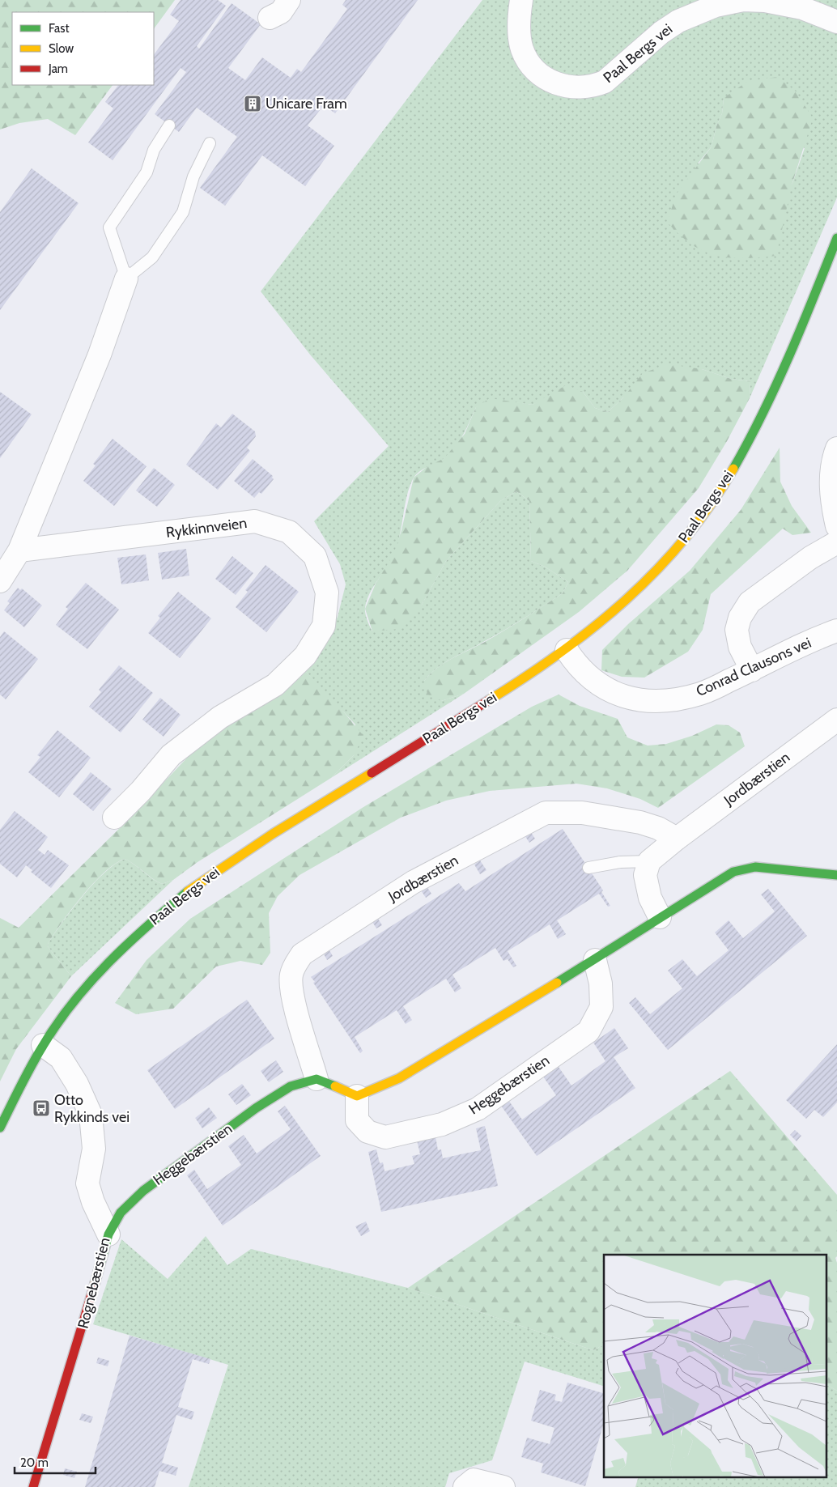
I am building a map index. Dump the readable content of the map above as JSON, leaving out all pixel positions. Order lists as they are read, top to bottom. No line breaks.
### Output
{"streets":{"street":["Paal Bergs vei","Rykkinnveien","Conrad Clausons vei","Jordbærstien","Heggebærstien","Rognebærstien"]},"crossings":[["Paal Bergs vei","Conrad Clausons vei"],["Paal Bergs vei","Rognebærstien"],["Jordbærstien","Heggebærstien"],["Heggebærstien","Rognebærstien"]],"places":{"building":["Unicare Fram"],"bus stop":["Otto Rykkinds vei"]},"legend":["Fast","Slow","Jam"],"scale_bar":"20 m"}
